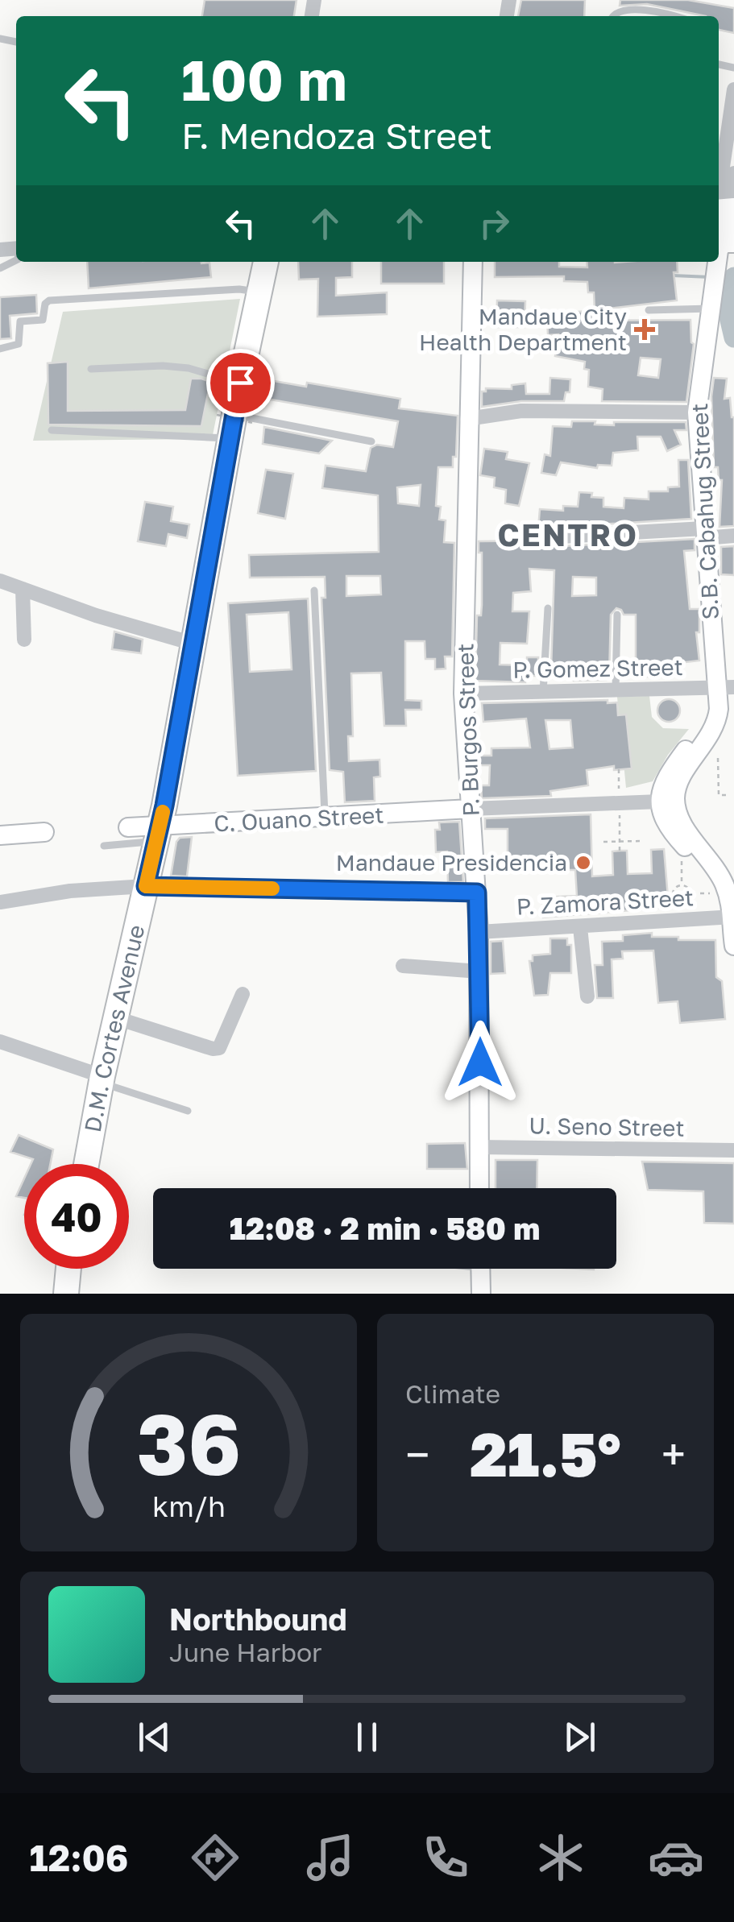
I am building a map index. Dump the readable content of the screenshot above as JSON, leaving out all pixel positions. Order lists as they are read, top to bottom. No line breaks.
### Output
{"streets":{"highway":["D.M. Cortes Avenue"],"street":["S.B. Cabahug Street","P. Gomez Street","P. Burgos Street","C. Ouano Street","P. Zamora Street","U. Seno Street"]},"crossings":[["S.B. Cabahug Street","P. Gomez Street"],["P. Gomez Street","P. Burgos Street"],["P. Burgos Street","C. Ouano Street"],["P. Burgos Street","P. Zamora Street"],["P. Burgos Street","U. Seno Street"],["C. Ouano Street","D.M. Cortes Avenue"]],"districts":["CENTRO"],"places":{"health":["Mandaue City Health Department"],"other":["Mandaue Presidencia"]},"page":{"turn":["100 m","F. Mendoza Street"],"limit":"40","trip":"12:08 · 2 min · 580 m","tile":"Climate","heat":["−","21.5°","+"],"song":["Northbound","June Harbor"],"tabs":"12:06","gauge":["36","km/h"]}}
